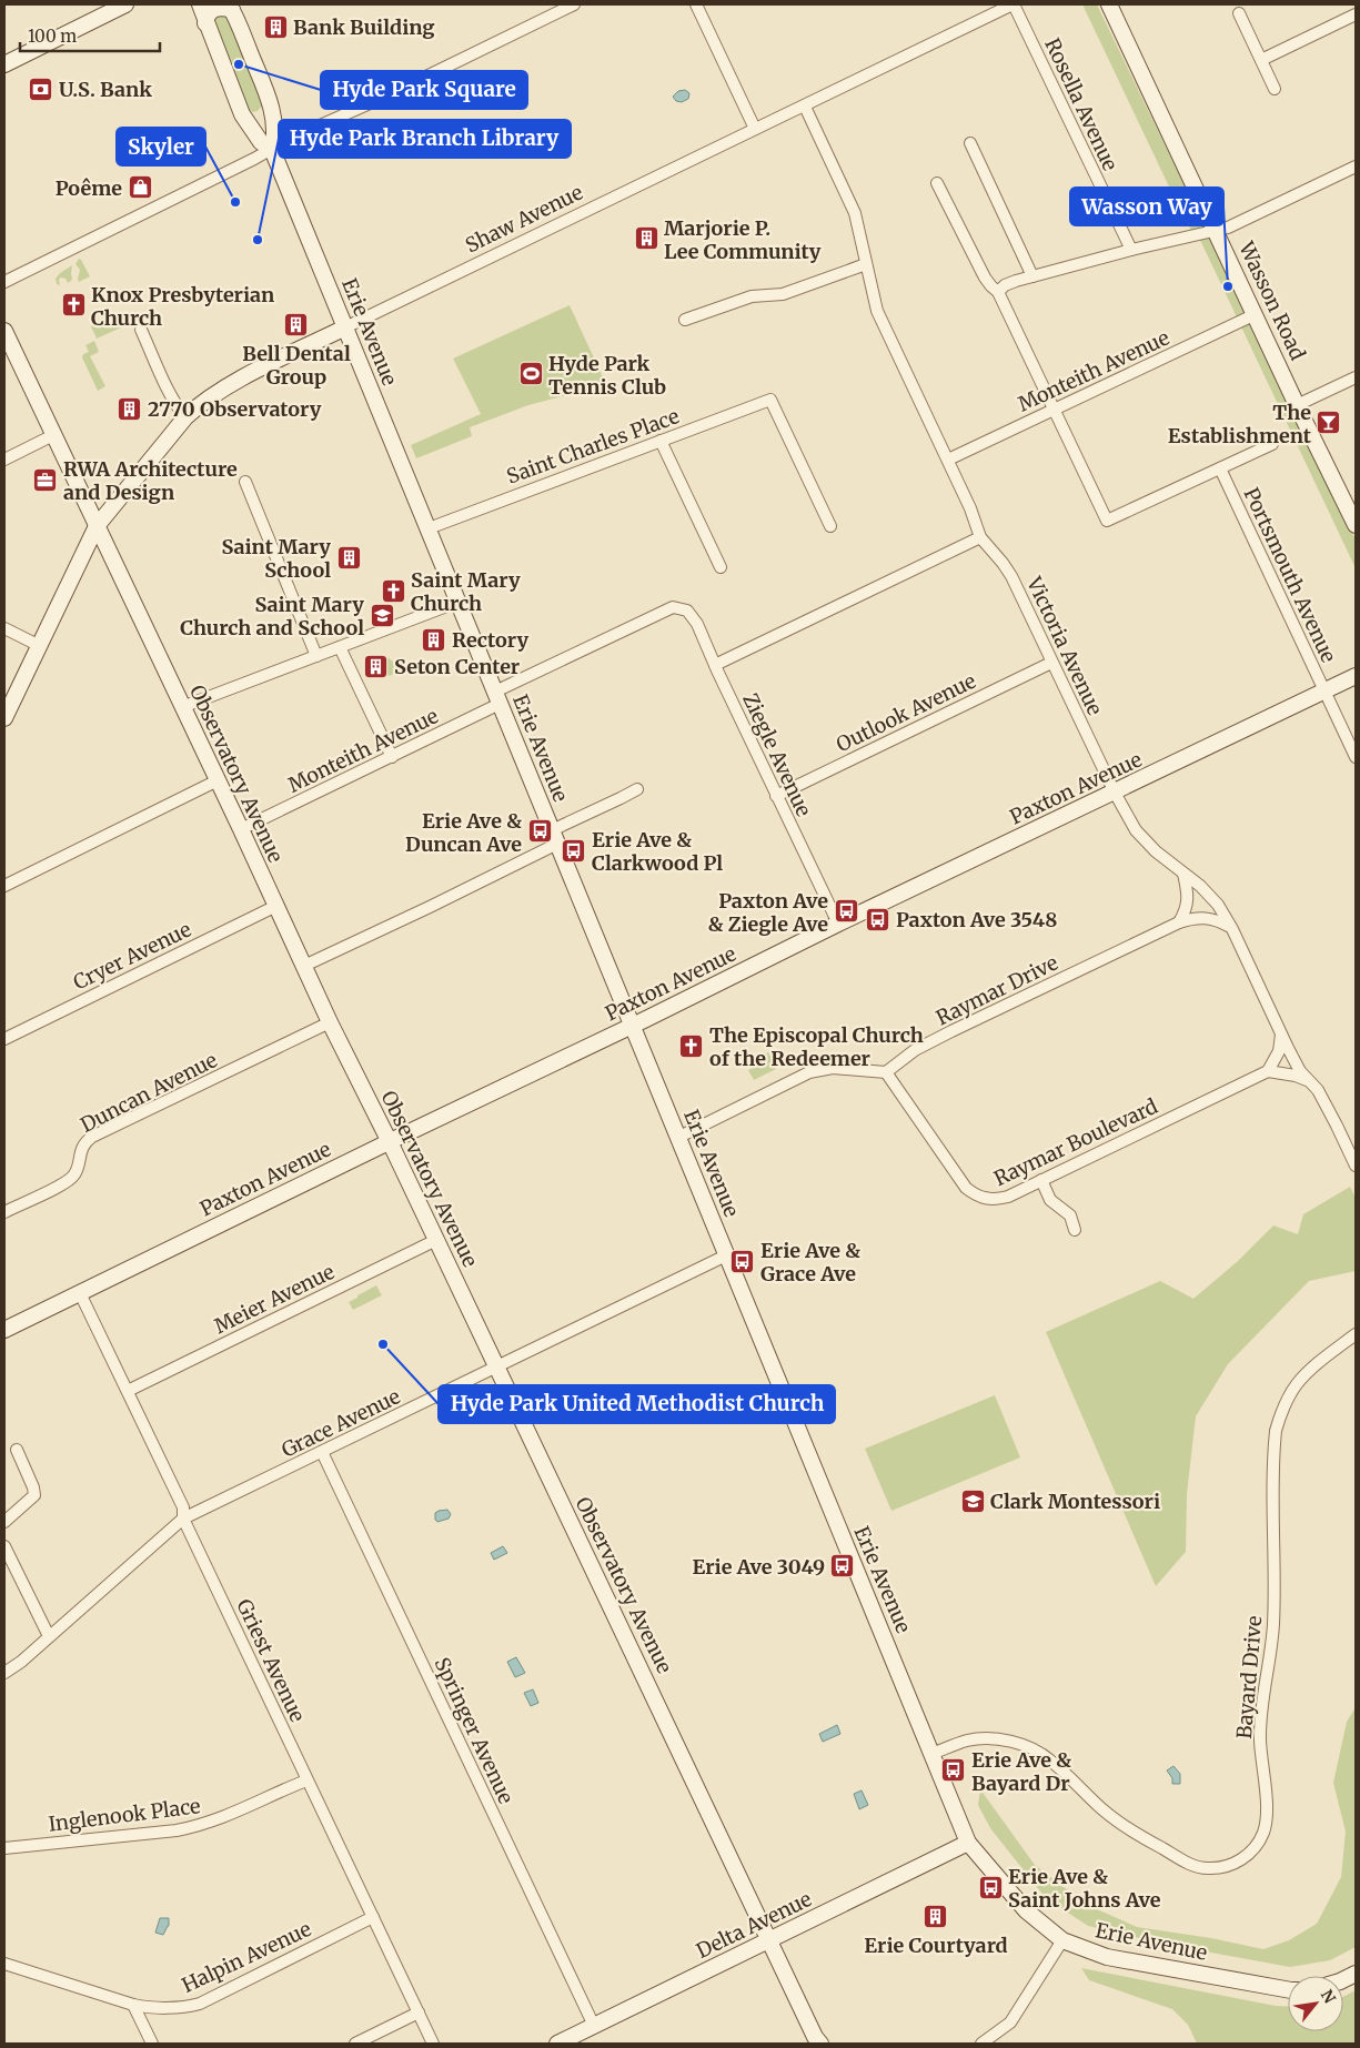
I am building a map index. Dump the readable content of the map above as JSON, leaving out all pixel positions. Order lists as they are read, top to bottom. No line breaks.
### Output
{"streets":{"street":["Rosella Avenue","Shaw Avenue","Wasson Road","Erie Avenue","Monteith Avenue","Saint Charles Place","Portsmouth Avenue","Victoria Avenue","Outlook Avenue","Ziegle Avenue","Observatory Avenue","Paxton Avenue","Cryer Avenue","Raymar Drive","Duncan Avenue","Raymar Boulevard","Meier Avenue","Grace Avenue","Griest Avenue","Bayard Drive","Springer Avenue","Inglenook Place","Delta Avenue","Halpin Avenue"]},"crossings":[["Rosella Avenue","Shaw Avenue"],["Shaw Avenue","Erie Avenue"],["Shaw Avenue","Victoria Avenue"],["Shaw Avenue","Observatory Avenue"],["Wasson Road","Monteith Avenue"],["Erie Avenue","Monteith Avenue"],["Erie Avenue","Saint Charles Place"],["Erie Avenue","Paxton Avenue"],["Erie Avenue","Grace Avenue"],["Erie Avenue","Bayard Drive"],["Erie Avenue","Delta Avenue"],["Monteith Avenue","Victoria Avenue"],["Monteith Avenue","Ziegle Avenue"],["Monteith Avenue","Observatory Avenue"],["Portsmouth Avenue","Paxton Avenue"],["Victoria Avenue","Outlook Avenue"],["Victoria Avenue","Paxton Avenue"],["Victoria Avenue","Raymar Drive"],["Outlook Avenue","Ziegle Avenue"],["Ziegle Avenue","Paxton Avenue"],["Observatory Avenue","Paxton Avenue"],["Observatory Avenue","Cryer Avenue"],["Observatory Avenue","Duncan Avenue"],["Observatory Avenue","Meier Avenue"],["Observatory Avenue","Grace Avenue"],["Observatory Avenue","Delta Avenue"],["Paxton Avenue","Griest Avenue"],["Raymar Drive","Raymar Boulevard"],["Meier Avenue","Griest Avenue"],["Grace Avenue","Griest Avenue"],["Grace Avenue","Springer Avenue"],["Griest Avenue","Inglenook Place"],["Griest Avenue","Halpin Avenue"],["Springer Avenue","Delta Avenue"]],"places":{"building":["Bank Building","Marjorie P. Lee Community","Bell Dental Group","2770 Observatory","Saint Mary School","Rectory","Seton Center","Erie Courtyard"],"other":["Hyde Park Square","Skyler","Hyde Park Branch Library","Wasson Way","Hyde Park United Methodist Church"],"bank":["U.S. Bank"],"shop":["Poême"],"church":["Knox Presbyterian Church","Saint Mary Church","The Episcopal Church of the Redeemer"],"sports":["Hyde Park Tennis Club"],"bar":["The Establishment"],"office":["RWA Architecture and Design"],"school or university":["Saint Mary Church and School","Clark Montessori"],"bus stop":["Erie Ave & Duncan Ave","Erie Ave & Clarkwood Pl","Paxton Ave & Ziegle Ave","Paxton Ave 3548","Erie Ave & Grace Ave","Erie Ave 3049","Erie Ave & Bayard Dr","Erie Ave & Saint Johns Ave"]},"scale_bar":"100 m","north":"top right"}
